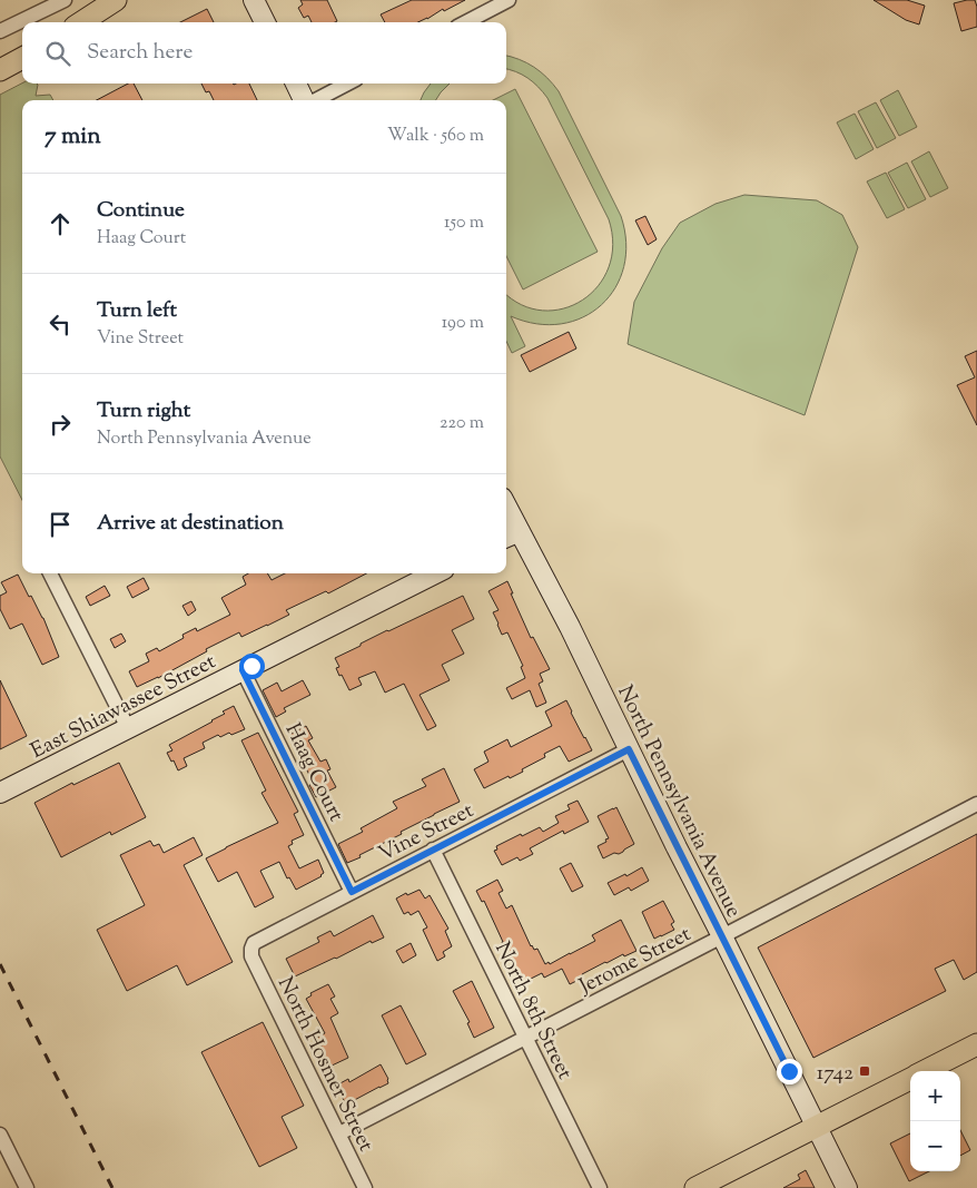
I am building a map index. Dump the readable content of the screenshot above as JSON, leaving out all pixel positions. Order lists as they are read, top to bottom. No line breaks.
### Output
{"streets":{"main road":["East Shiawassee Street","North Pennsylvania Avenue"],"street":["Haag Court","Vine Street","Jerome Street","North 8th Street","North Hosmer Street"]},"crossings":[["East Shiawassee Street","Haag Court"],["Haag Court","Vine Street"],["North Pennsylvania Avenue","Vine Street"],["North Pennsylvania Avenue","Jerome Street"],["Vine Street","North 8th Street"],["Vine Street","North Hosmer Street"],["Jerome Street","North 8th Street"],["Jerome Street","North Hosmer Street"]],"places":{"transit":["1742"]},"page":{"search":"Search here","heading":["7 min","Walk · 560 m"],"list":[["Continue","Haag Court","150 m"],["Turn left","Vine Street","190 m"],["Turn right","North Pennsylvania Avenue","220 m"],"Arrive at destination"],"map_buttons":["+","−"]}}
